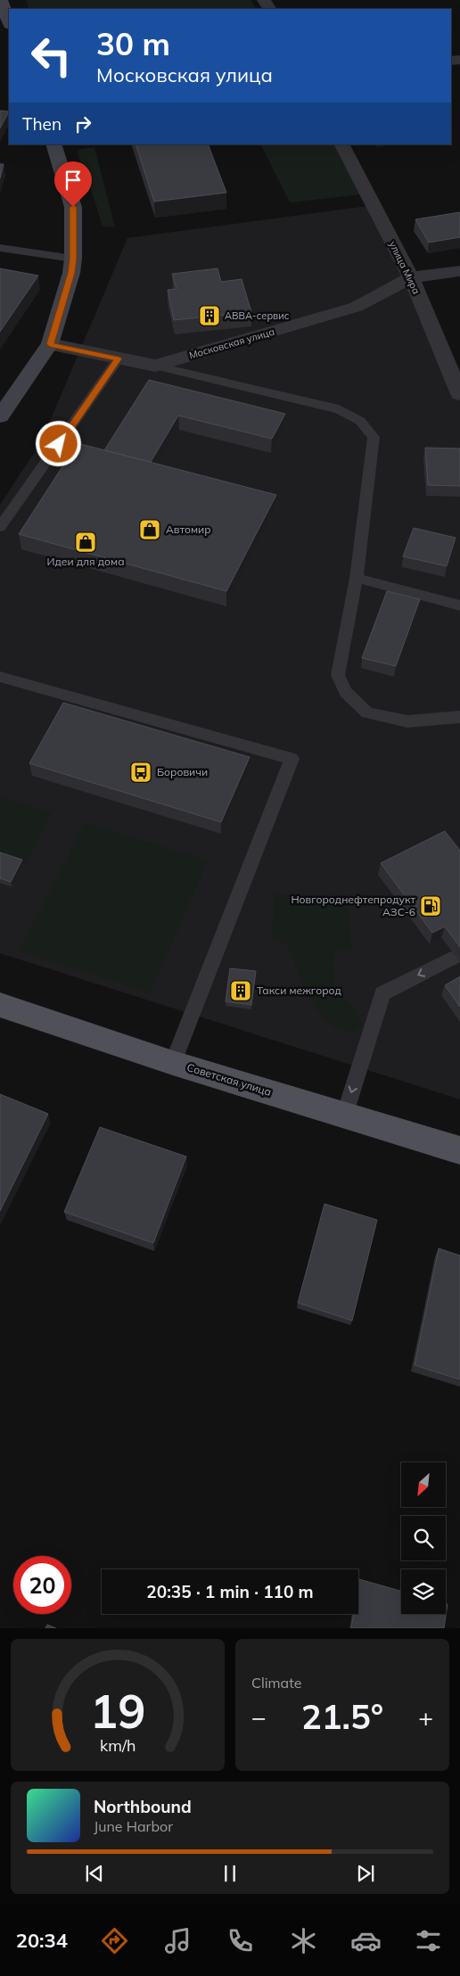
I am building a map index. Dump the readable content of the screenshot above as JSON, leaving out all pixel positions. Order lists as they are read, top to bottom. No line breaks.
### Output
{"streets":{"main road":["Советская улица"],"street":["улица Мира","Московская улица"]},"crossings":[["улица Мира","Московская улица"]],"places":{"building":["АВВА-сервис","Такси межгород"],"shop":["Автомир","Идеи для дома"],"bus stop":["Боровичи"],"fuel station":["Новгороднефтепродукт АЗС-6"]},"north":"bottom left","page":{"turn":["30 m","Московская улица"],"then":"Then","limit":"20","trip":"20:35 · 1 min · 110 m","tile":"Climate","heat":["−","21.5°","+"],"song":["Northbound","June Harbor"],"tabs":"20:34","gauge":["19","km/h"]}}
